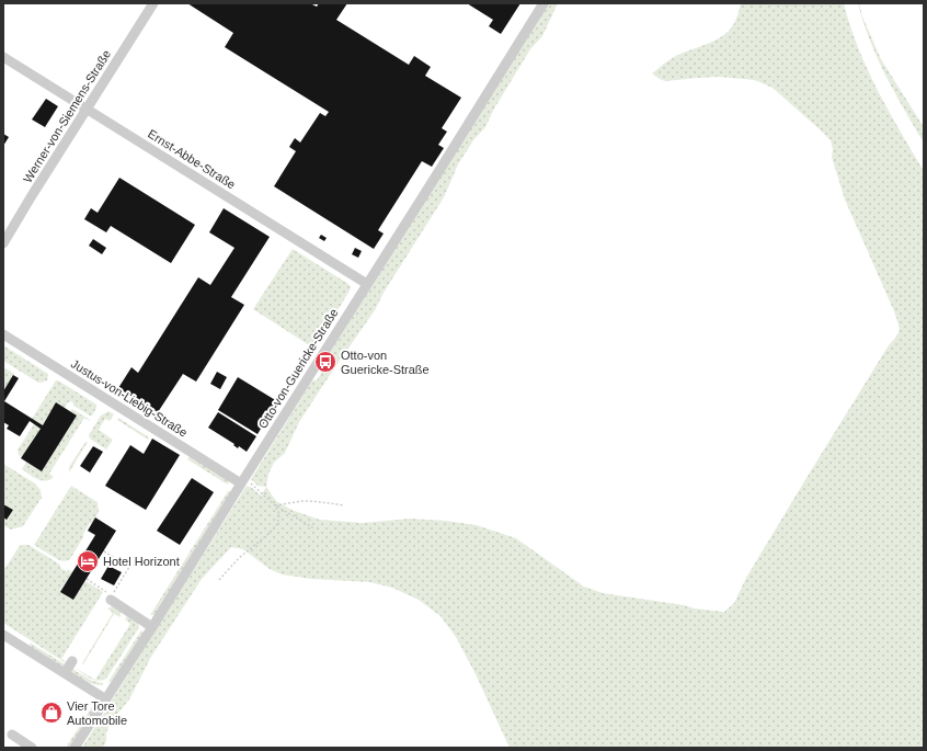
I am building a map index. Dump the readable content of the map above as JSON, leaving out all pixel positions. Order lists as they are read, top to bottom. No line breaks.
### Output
{"streets":{"street":["Werner-von-Siemens-Straße","Ernst-Abbe-Straße","Otto-von-Guericke-Straße","Justus-von-Liebig-Straße"]},"crossings":[["Werner-von-Siemens-Straße","Ernst-Abbe-Straße"],["Ernst-Abbe-Straße","Otto-von-Guericke-Straße"],["Otto-von-Guericke-Straße","Justus-von-Liebig-Straße"]],"places":{"bus stop":["Otto-von Guericke-Straße"],"hotel":["Hotel Horizont"],"shop":["Vier Tore Automobile"]}}
